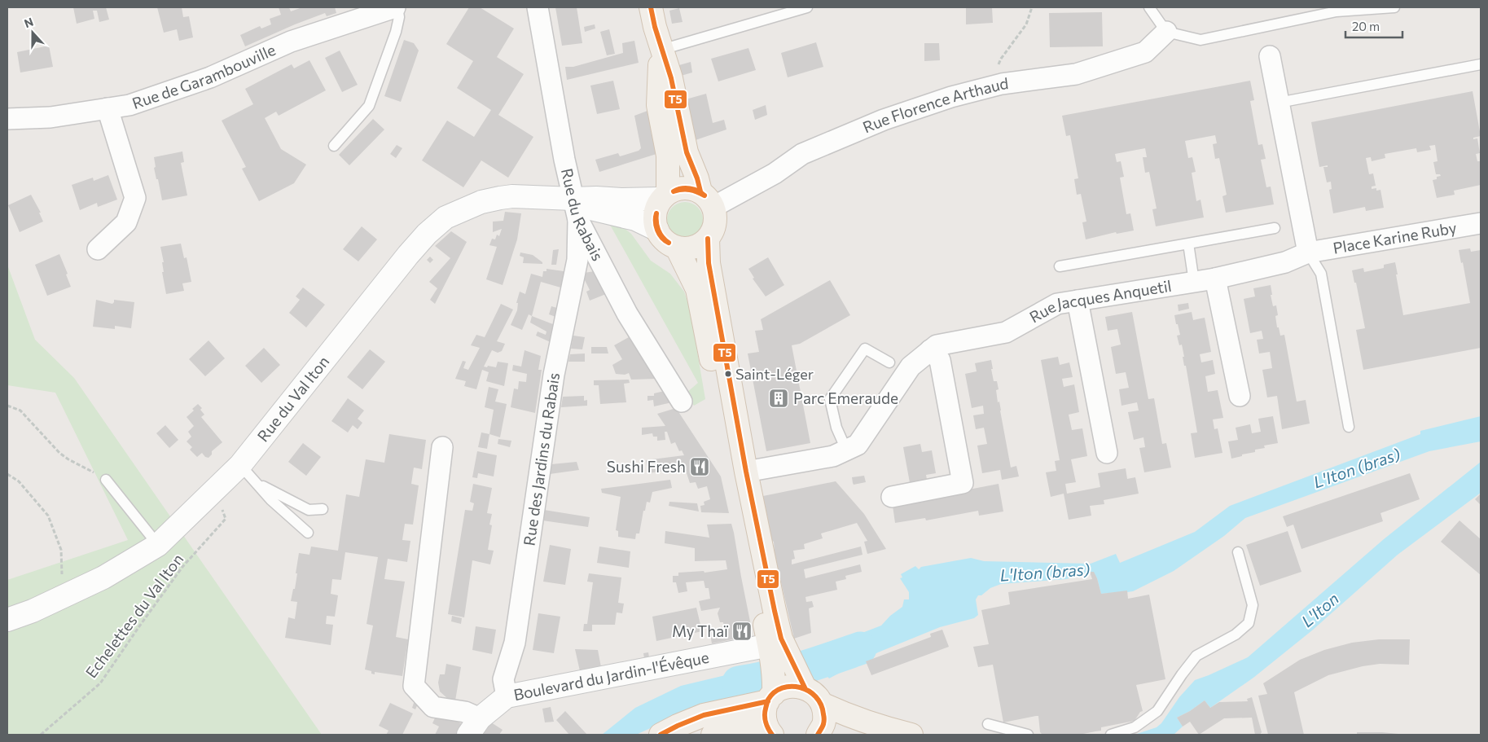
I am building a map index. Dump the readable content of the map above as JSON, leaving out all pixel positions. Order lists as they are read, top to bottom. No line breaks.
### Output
{"streets":{"street":["Rue de Garambouville","Rue Florence Arthaud","Rue du Rabais","Place Karine Ruby","Rue Jacques Anquetil","Rue du Val Iton","Rue des Jardins du Rabais","Boulevard du Jardin-l'Évêque"],"path":["Echelettes du Val Iton"]},"crossings":[["Rue Florence Arthaud","Rue du Val Iton"],["Rue du Rabais","Rue du Val Iton"],["Rue du Rabais","Rue des Jardins du Rabais"],["Place Karine Ruby","Rue Jacques Anquetil"],["Rue des Jardins du Rabais","Boulevard du Jardin-l'Évêque"]],"water":["L'Iton (bras)","L'Iton"],"places":{"other":["Saint-Léger"],"building":["Parc Emeraude"],"restaurant":["Sushi Fresh","My Thaï"]},"lines":["transit line T5"],"scale_bar":"20 m","north":"top"}
